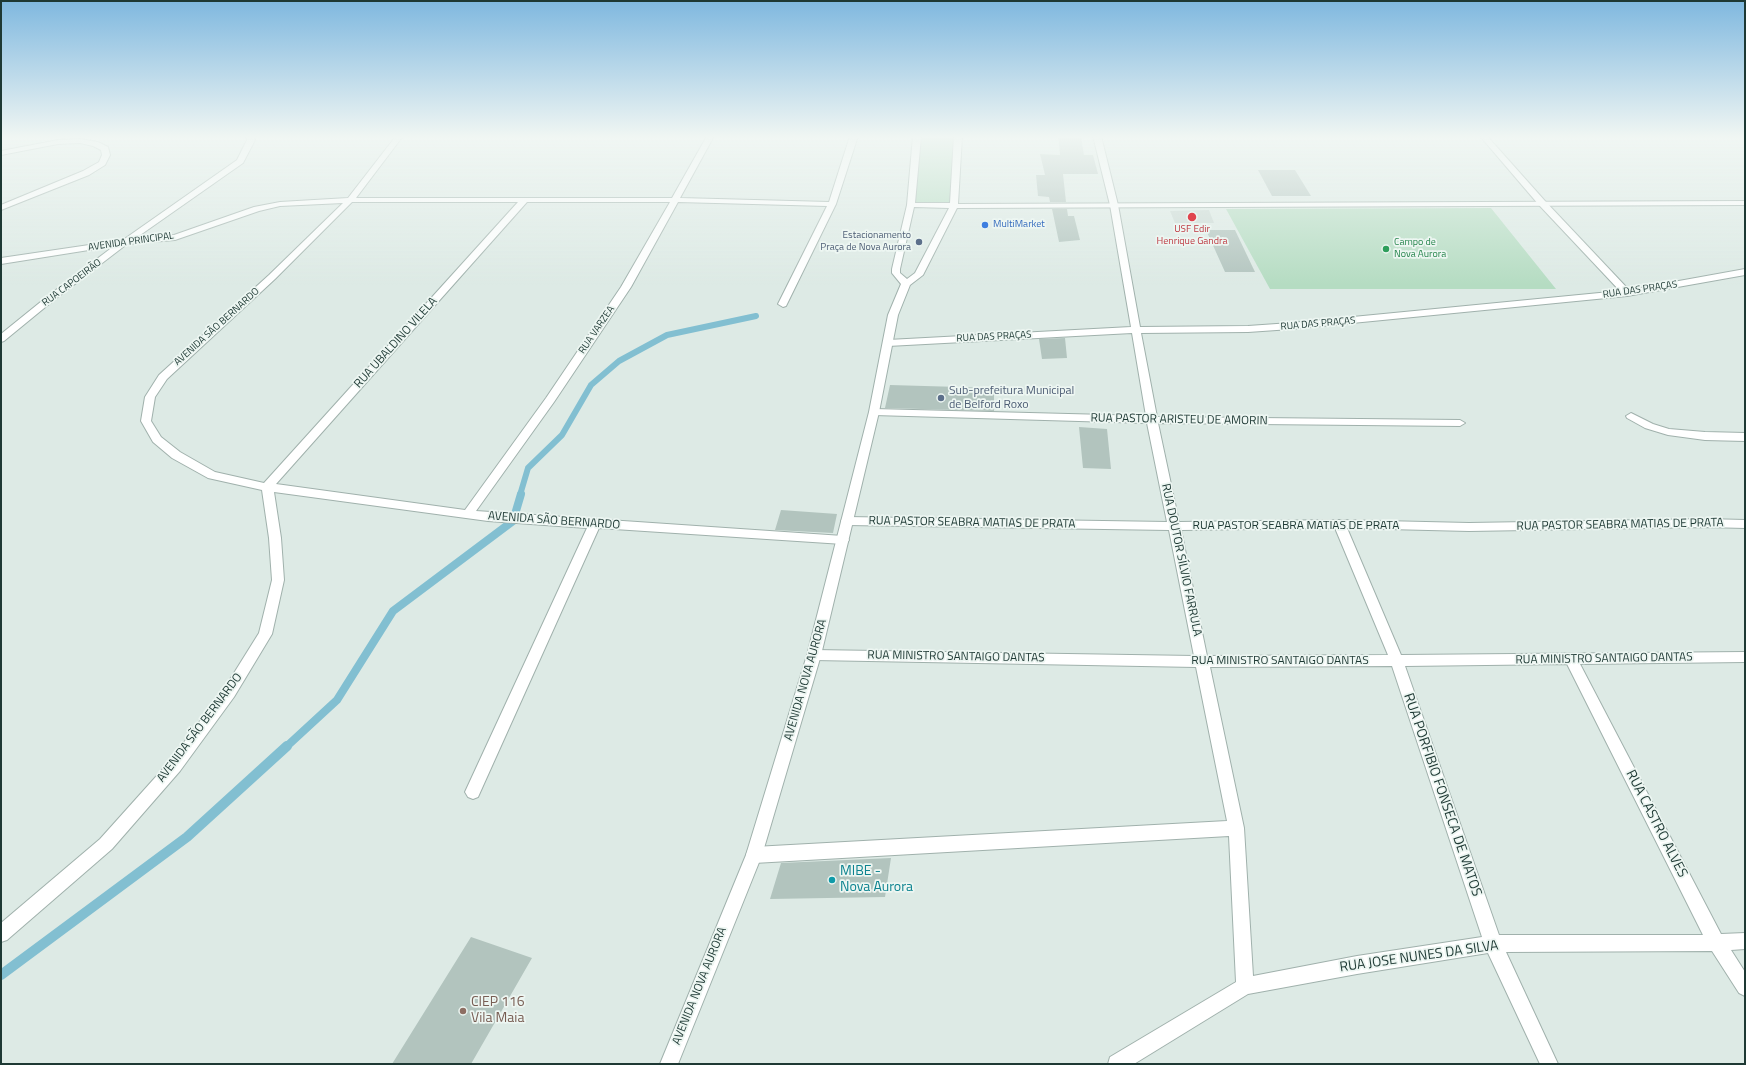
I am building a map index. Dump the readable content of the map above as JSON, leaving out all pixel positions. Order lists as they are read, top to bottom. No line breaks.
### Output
{"streets":{"street":["AVENIDA PRINCIPAL","RUA CAPOEIRÃO","RUA DAS PRAÇAS","AVENIDA SÃO BERNARDO","RUA VARZEA","RUA UBALDINO VILELA","RUA PASTOR ARISTEU DE AMORIN","RUA PASTOR SEABRA MATIAS DE PRATA","RUA DOUTOR SÍLVIO FARRULA","RUA MINISTRO SANTAIGO DANTAS","AVENIDA NOVA AURORA","RUA PORFIBIO FONSECA DE MATOS","RUA CASTRO ALVES","RUA JOSE NUNES DA SILVA"]},"crossings":[["AVENIDA PRINCIPAL","RUA CAPOEIRÃO"],["AVENIDA PRINCIPAL","AVENIDA SÃO BERNARDO"],["AVENIDA PRINCIPAL","RUA VARZEA"],["AVENIDA PRINCIPAL","RUA UBALDINO VILELA"],["RUA DAS PRAÇAS","RUA DOUTOR SÍLVIO FARRULA"],["RUA DAS PRAÇAS","AVENIDA NOVA AURORA"],["AVENIDA SÃO BERNARDO","RUA VARZEA"],["AVENIDA SÃO BERNARDO","RUA UBALDINO VILELA"],["AVENIDA SÃO BERNARDO","AVENIDA NOVA AURORA"],["RUA PASTOR ARISTEU DE AMORIN","RUA DOUTOR SÍLVIO FARRULA"],["RUA PASTOR ARISTEU DE AMORIN","AVENIDA NOVA AURORA"],["RUA PASTOR SEABRA MATIAS DE PRATA","RUA DOUTOR SÍLVIO FARRULA"],["RUA PASTOR SEABRA MATIAS DE PRATA","AVENIDA NOVA AURORA"],["RUA PASTOR SEABRA MATIAS DE PRATA","RUA PORFIBIO FONSECA DE MATOS"],["RUA DOUTOR SÍLVIO FARRULA","RUA MINISTRO SANTAIGO DANTAS"],["RUA DOUTOR SÍLVIO FARRULA","RUA JOSE NUNES DA SILVA"],["RUA MINISTRO SANTAIGO DANTAS","AVENIDA NOVA AURORA"],["RUA MINISTRO SANTAIGO DANTAS","RUA PORFIBIO FONSECA DE MATOS"],["RUA MINISTRO SANTAIGO DANTAS","RUA CASTRO ALVES"],["RUA PORFIBIO FONSECA DE MATOS","RUA JOSE NUNES DA SILVA"],["RUA CASTRO ALVES","RUA JOSE NUNES DA SILVA"]],"places":["USF Edir Henrique Gandra","MultiMarket","Estacionamento Praça de Nova Aurora","Campo de Nova Aurora","Sub-prefeitura Municipal de Belford Roxo","MIBE - Nova Aurora","CIEP 116 Vila Maia"]}
